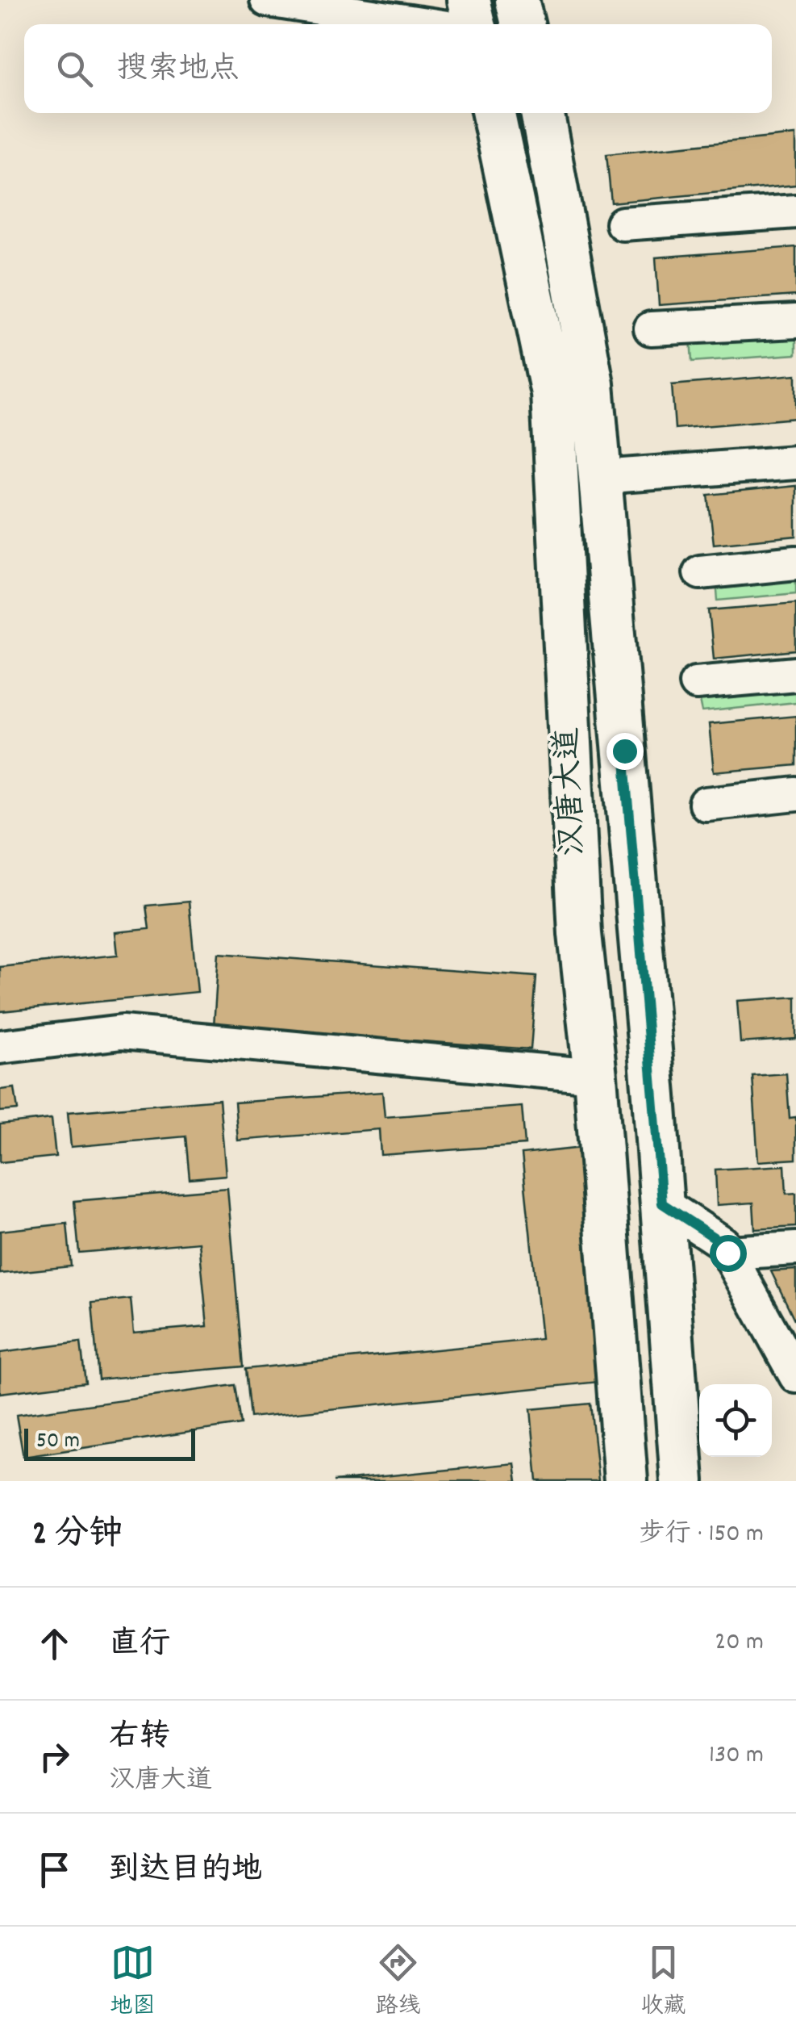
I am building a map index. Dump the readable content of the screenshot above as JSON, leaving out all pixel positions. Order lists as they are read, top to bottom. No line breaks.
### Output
{"streets":{"main road":["汉唐大道"]},"scale_bar":"50 m","page":{"search":"搜索地点","scale":"50 m","heading":["2 分钟","步行 · 150 m"],"list":[["直行","20 m"],["右转","汉唐大道","130 m"],"到达目的地"],"nav":["地图","路线","收藏"]}}
